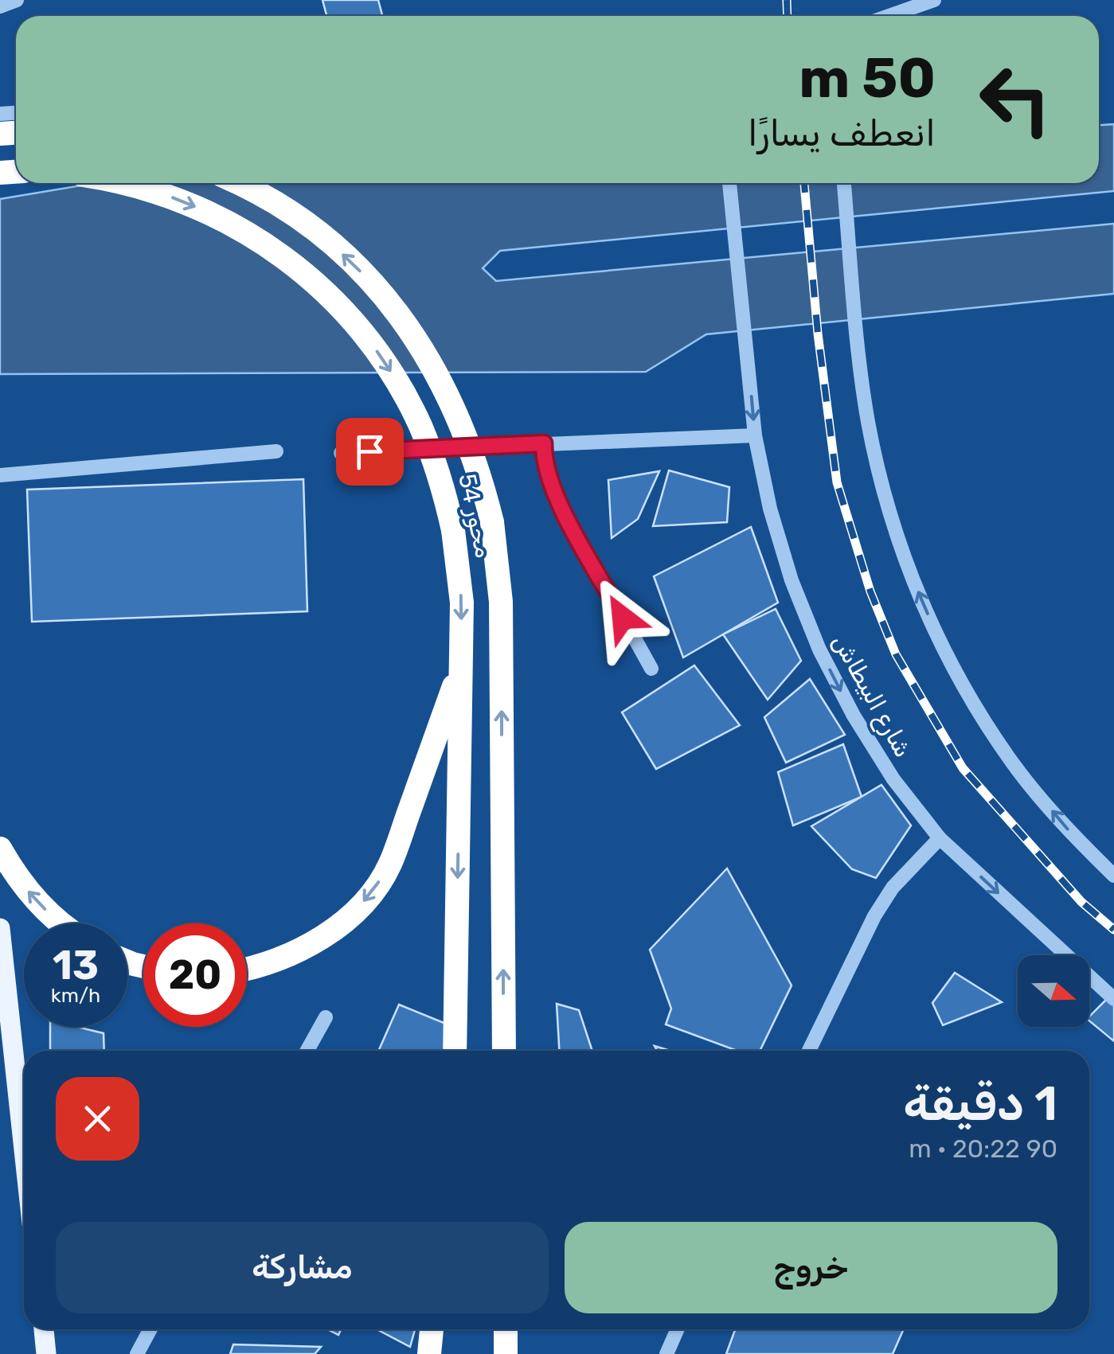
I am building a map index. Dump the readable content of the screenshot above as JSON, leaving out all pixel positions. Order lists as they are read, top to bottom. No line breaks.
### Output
{"streets":{"highway":["محور 54"],"lane":["شارع البيطاش"]},"north":"right","page":{"turn":["50 m","انعطف يسارًا"],"speed":"13 km/h","limit":"20","heading":["1 دقيقة","90 m · 20:22"],"buttons":["خروج","مشاركة"]}}
